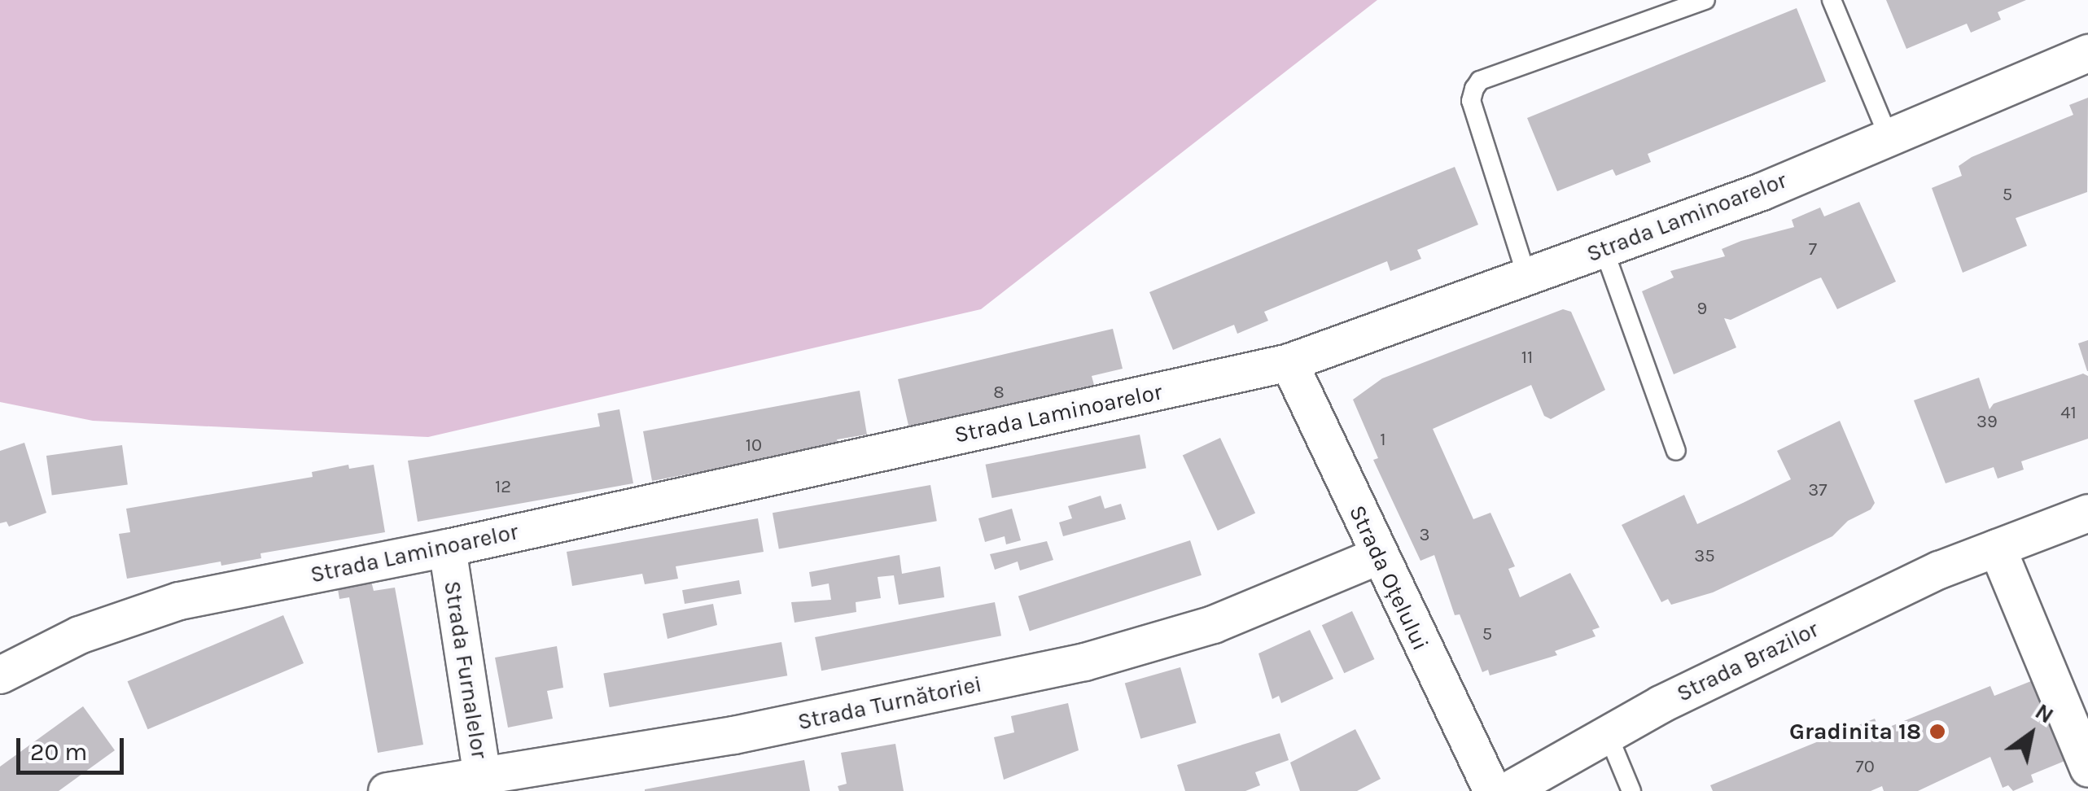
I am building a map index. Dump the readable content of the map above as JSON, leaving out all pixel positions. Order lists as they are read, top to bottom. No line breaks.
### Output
{"streets":{"street":["Strada Laminoarelor","Strada Oțelului","Strada Brazilor","Strada Furnalelor","Strada Turnătoriei"]},"crossings":[["Strada Laminoarelor","Strada Oțelului"],["Strada Laminoarelor","Strada Furnalelor"],["Strada Oțelului","Strada Turnătoriei"],["Strada Furnalelor","Strada Turnătoriei"]],"places":["Gradinita 18"],"house_numbers":["5","7","9","11","8","41","39","1","10","12","37","3","35","5","70"],"scale_bar":"20 m","north":"top right"}
